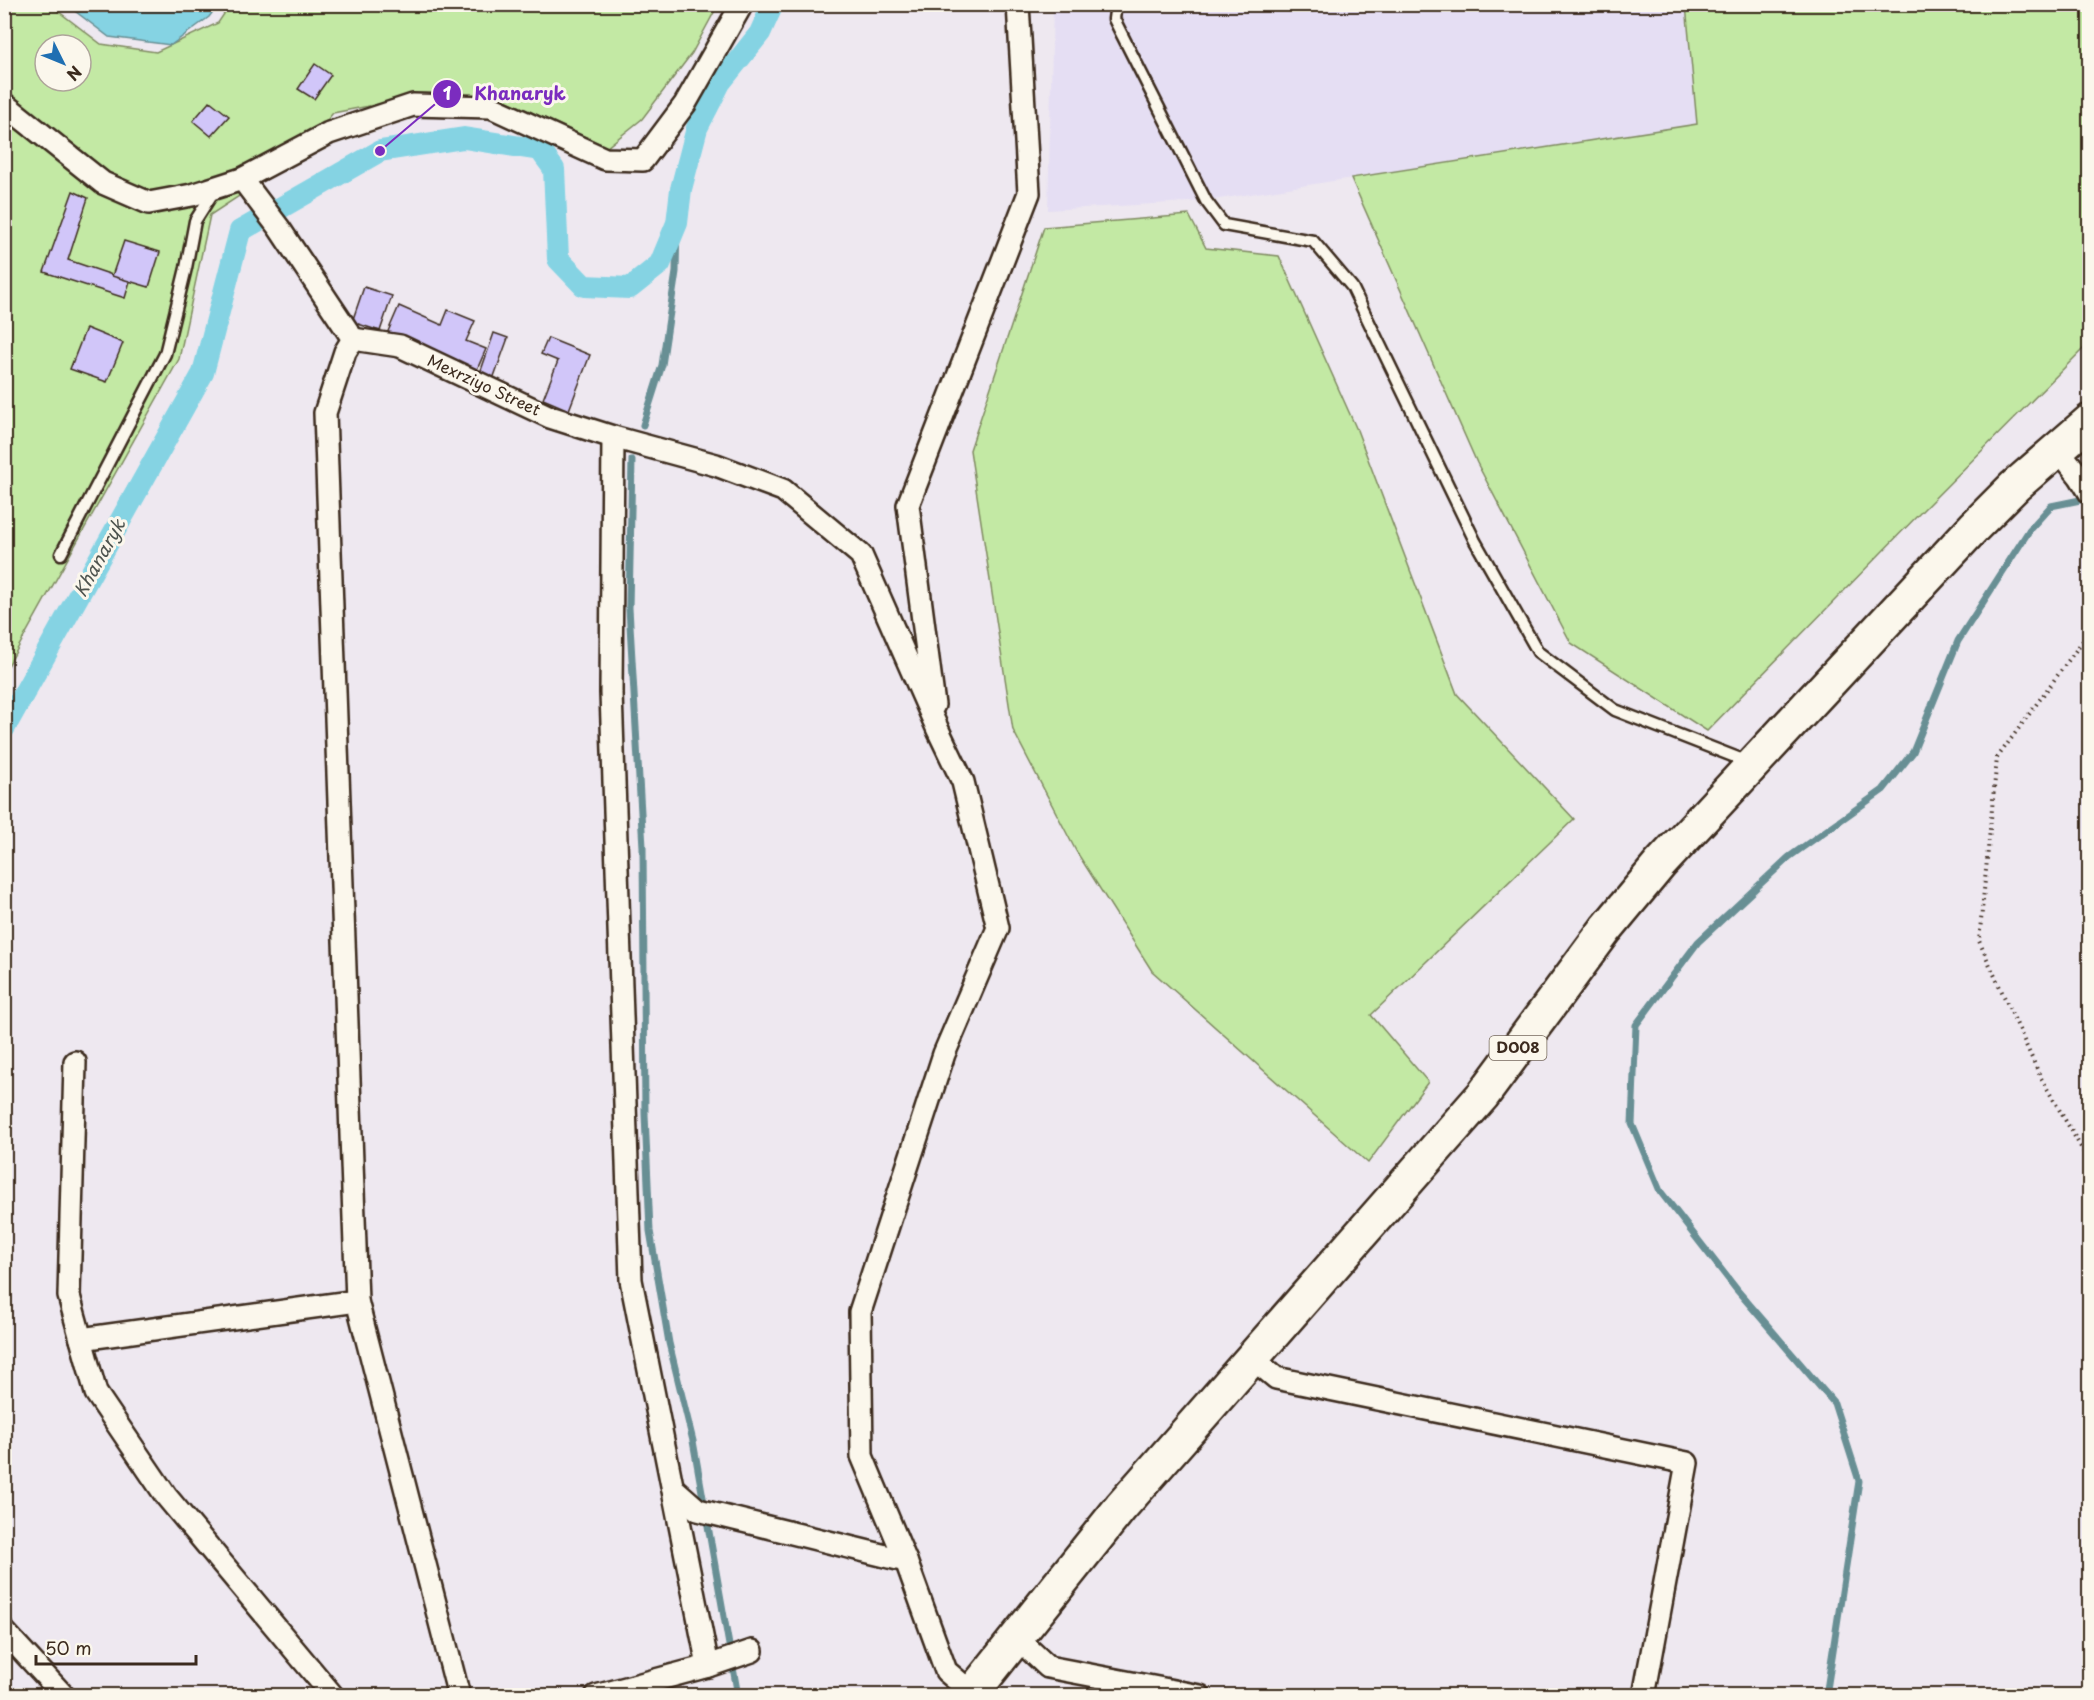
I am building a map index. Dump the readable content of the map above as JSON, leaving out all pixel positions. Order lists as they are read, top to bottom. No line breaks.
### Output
{"streets":{"main road":["D008"],"street":["Mexrziyo Street"]},"crossings":[["Mexrziyo Street","D008"]],"water":["Khanaryk"],"places":["Khanaryk"],"scale_bar":"50 m","north":"bottom right"}
